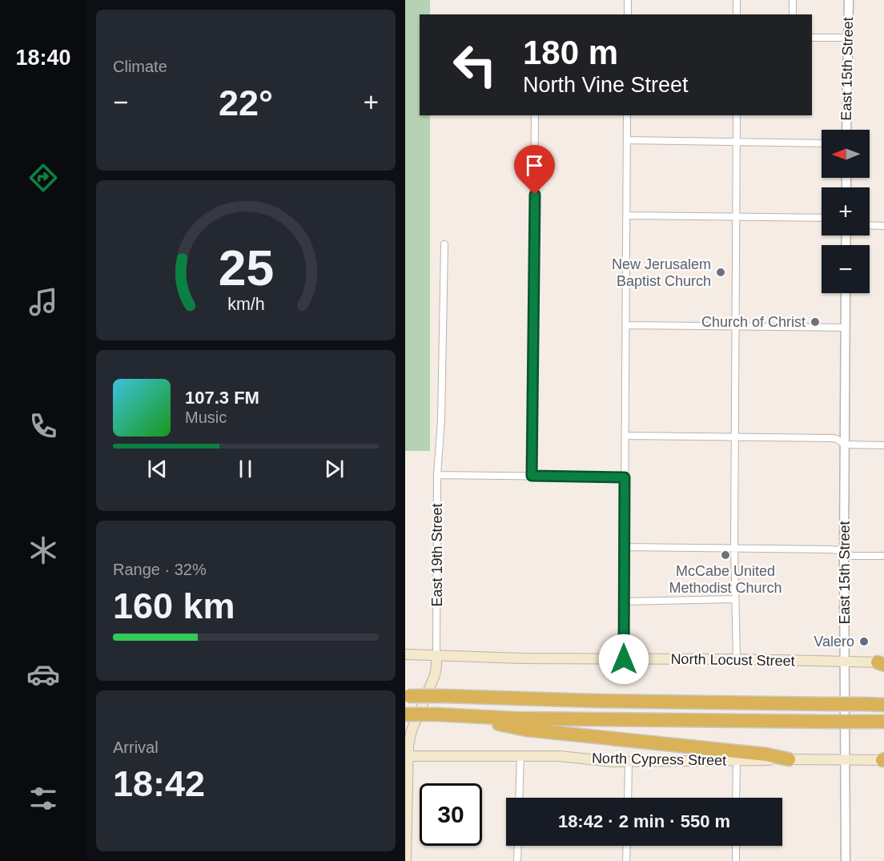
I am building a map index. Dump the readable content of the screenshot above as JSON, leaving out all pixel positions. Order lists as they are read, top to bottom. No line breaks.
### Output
{"streets":{"main road":["East 19th Street","North Locust Street","North Cypress Street"],"street":["East 15th Street"]},"crossings":[["East 15th Street","North Locust Street"],["East 15th Street","North Cypress Street"],["East 19th Street","North Locust Street"],["East 19th Street","North Cypress Street"]],"places":["New Jerusalem Baptist Church","Church of Christ","McCabe United Methodist Church","Valero"],"north":"left","page":{"tabs":"18:40","tile":["Climate",["Range · 32%","160 km"],["Arrival","18:42"]],"turn":["180 m","North Vine Street"],"heat":["−","22°","+"],"map_buttons":["+","−"],"song":["107.3 FM","Music"],"limit":"30","trip":"18:42 · 2 min · 550 m","gauge":["25","km/h"]}}
